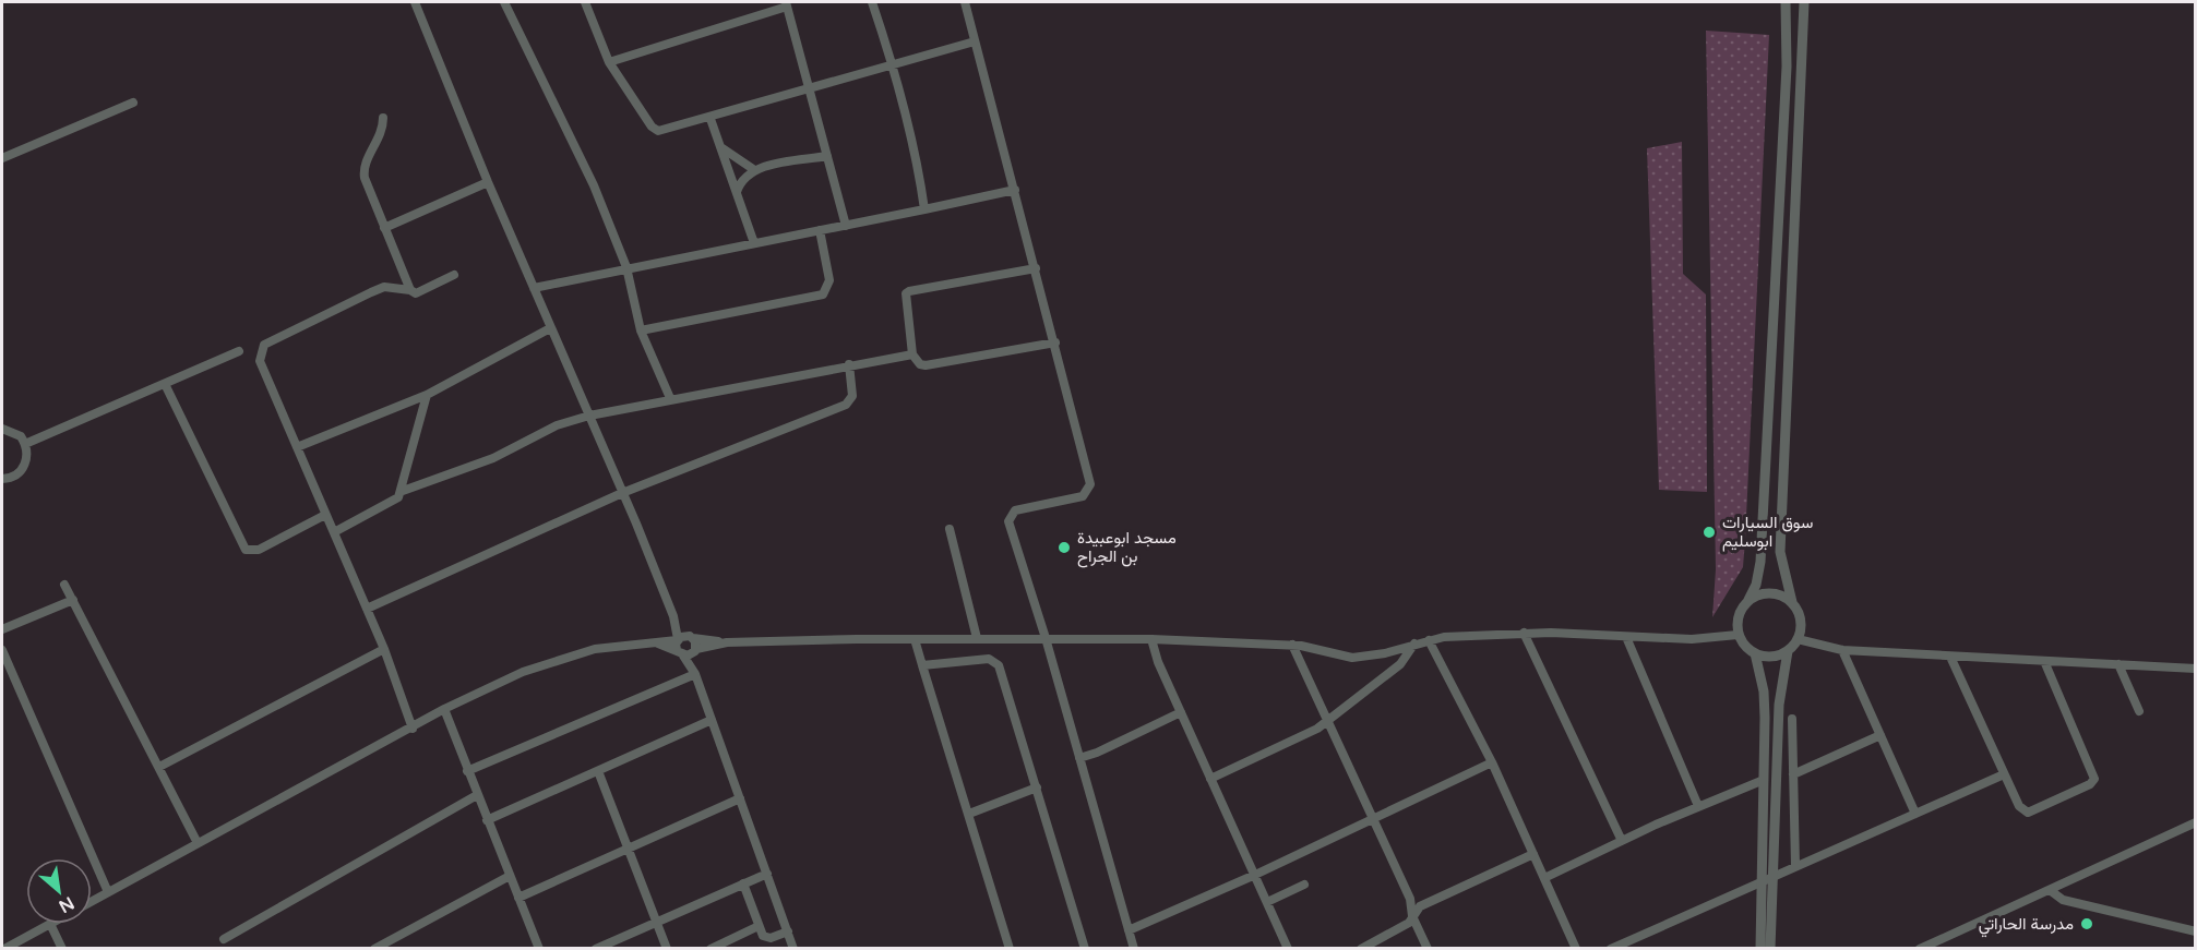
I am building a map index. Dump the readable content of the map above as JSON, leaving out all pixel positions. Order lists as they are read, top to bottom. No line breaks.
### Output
{"places":["سوق السيارات ابوسليم","مسجد ابوعبيدة بن الجراح","مدرسة الحاراتي"],"north":"bottom right"}
